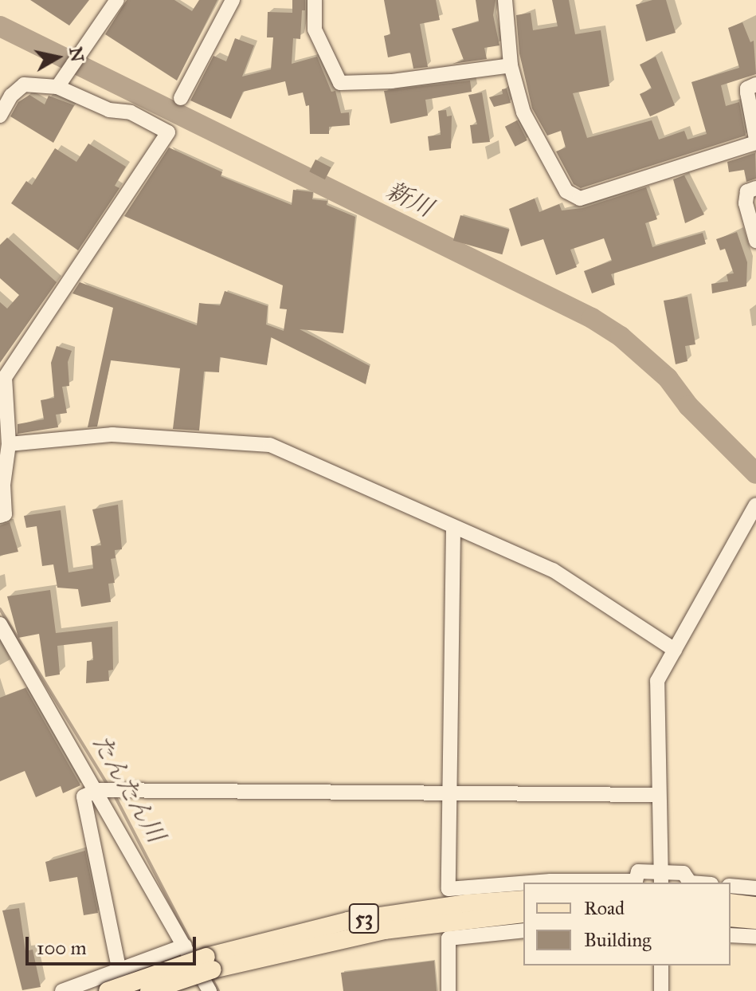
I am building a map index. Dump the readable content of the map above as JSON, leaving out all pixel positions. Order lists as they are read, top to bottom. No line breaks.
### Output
{"streets":{"main road":["53"]},"water":["新川","たんたん川"],"legend":["Road","Building"],"scale_bar":"100 m","north":"right"}
